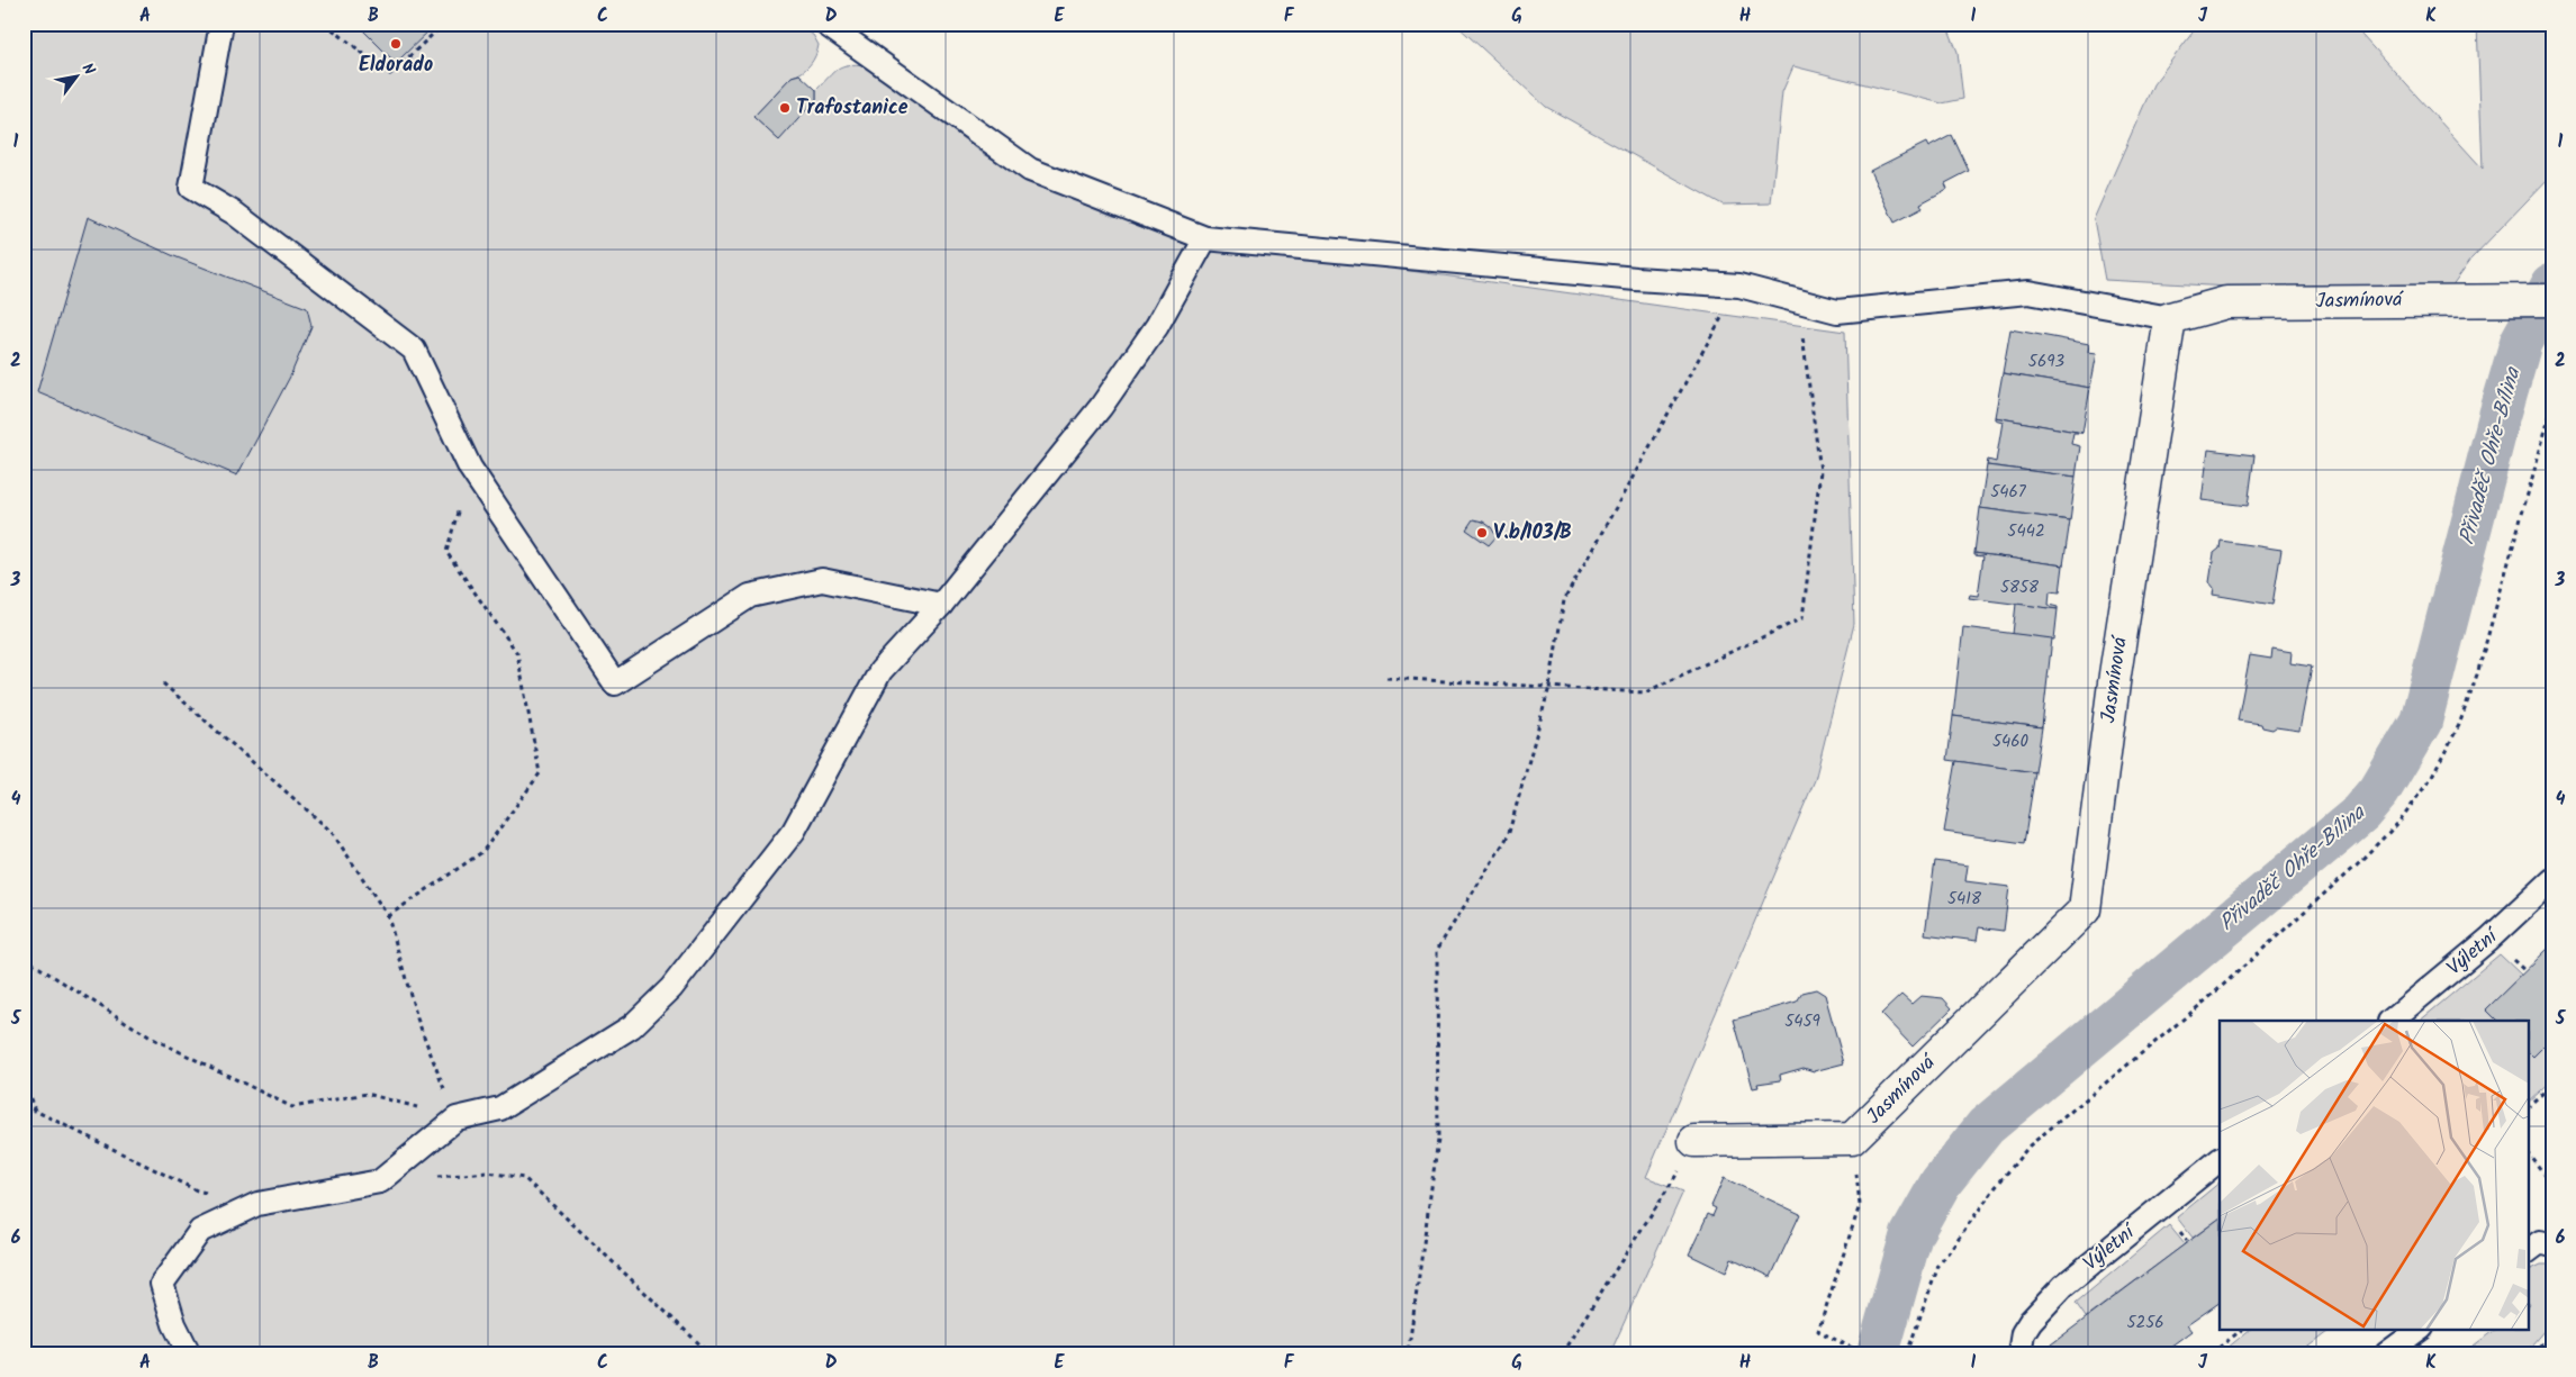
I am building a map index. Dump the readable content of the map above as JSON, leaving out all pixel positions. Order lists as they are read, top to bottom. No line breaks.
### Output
{"streets":{"street":["Jasmínová"],"lane":["Výletní"]},"water":["Přivaděč Ohře-Bílina"],"places":["Eldorado","Trafostanice","V.b/103/B"],"house_numbers":["5693","5467","5442","5858","5460","5418","5459","5256"],"north":"top right","grid":{"columns":["A","B","C","D","E","F","G","H","I","J","K"],"rows":["1","2","3","4","5","6"]}}
